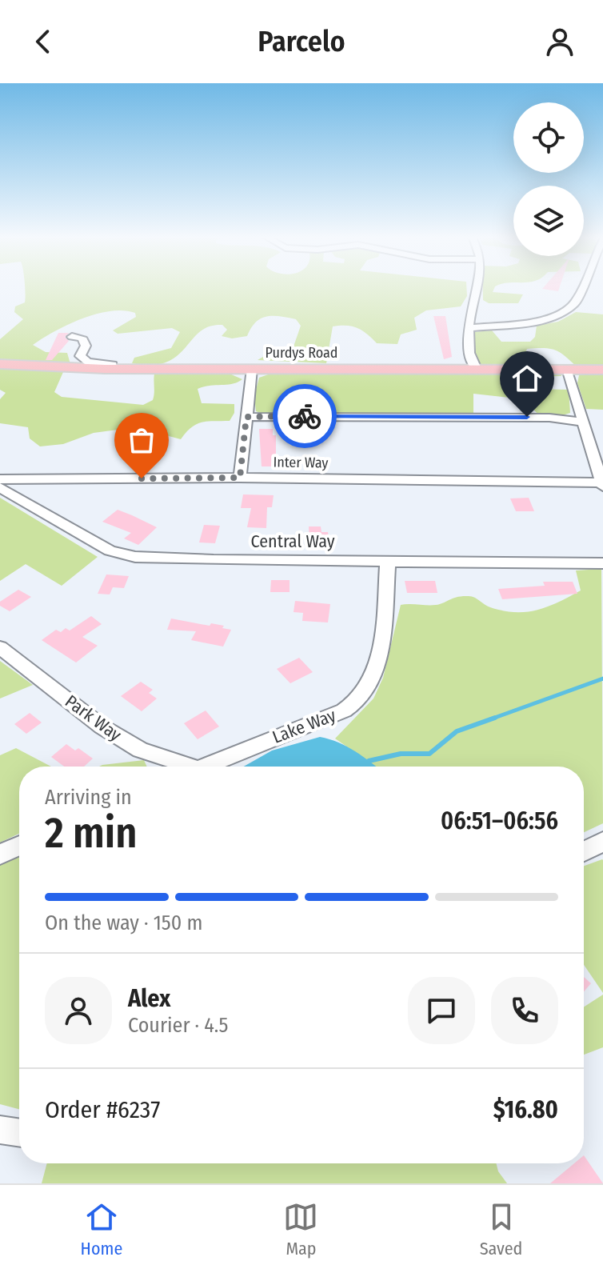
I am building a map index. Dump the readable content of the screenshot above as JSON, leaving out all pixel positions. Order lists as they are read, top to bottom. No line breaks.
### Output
{"streets":{"main road":["Purdys Road"],"street":["Inter Way","Central Way","Park Way","Lake Way"]},"crossings":[["Central Way","Lake Way"]],"page":{"header":"Parcelo","heading":["2 min","Arriving in","06:51–06:56"],"panel":["Alex","Courier · 4.5","Order #6237","$16.80"],"bar":"On the way · 150 m","tabs":["Home","Map","Saved"]}}
